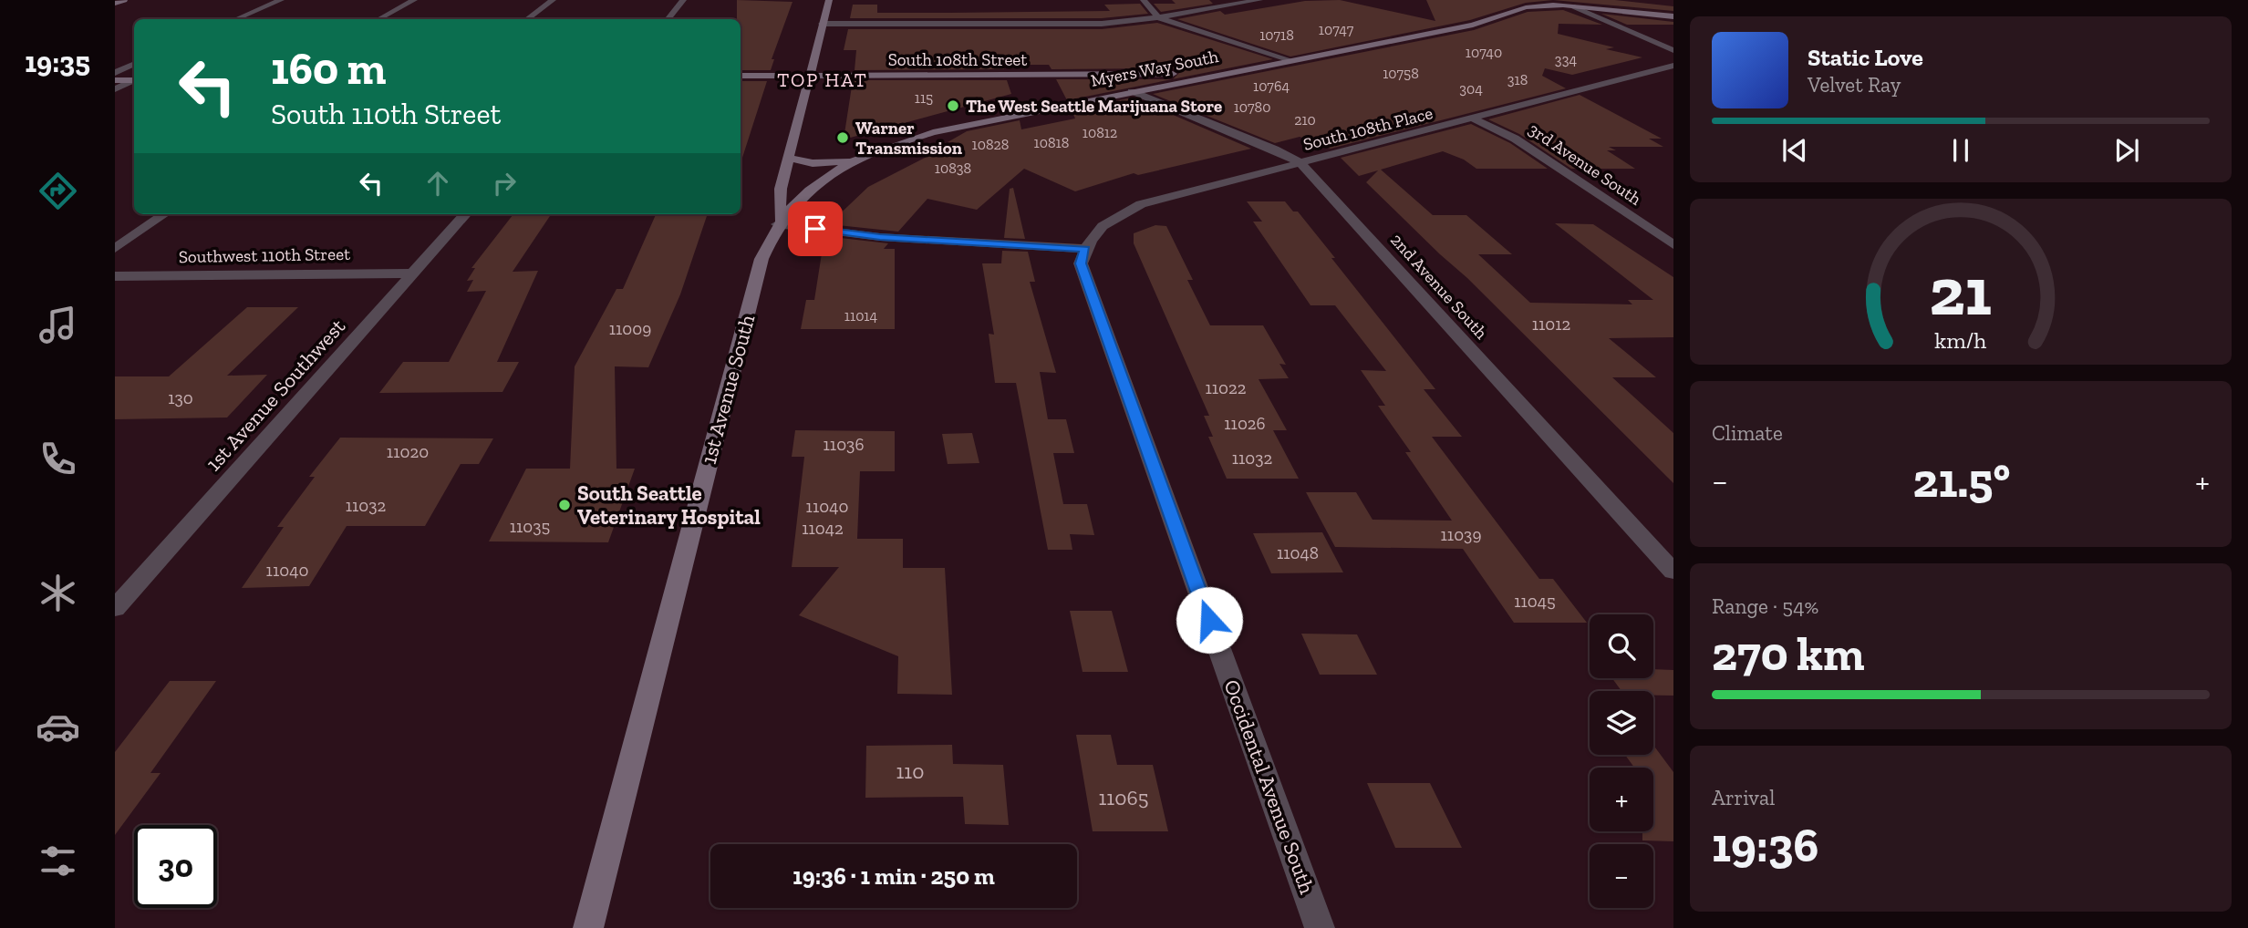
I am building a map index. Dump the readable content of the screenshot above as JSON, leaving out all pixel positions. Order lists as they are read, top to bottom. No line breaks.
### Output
{"streets":{"main road":["South 108th Street","Myers Way South","1st Avenue South"],"street":["South 108th Place","3rd Avenue South","Southwest 110th Street","2nd Avenue South","1st Avenue Southwest","Occidental Avenue South"]},"crossings":[["South 108th Street","Myers Way South"],["South 108th Street","1st Avenue South"],["Myers Way South","2nd Avenue South"],["Myers Way South","1st Avenue South"],["South 108th Place","3rd Avenue South"],["South 108th Place","2nd Avenue South"],["South 108th Place","Occidental Avenue South"],["Southwest 110th Street","1st Avenue Southwest"]],"districts":["TOP HAT"],"places":["The West Seattle Marijuana Store","Warner Transmission","South Seattle Veterinary Hospital"],"house_numbers":["10747","10718","10740","334","10758","318","10764","304","115","10780","210","10812","10818","10828","10838","11014","11012","11009","11022","130","11026","11036","11020","11032","11032","11040","11035","11042","11039","11048","11040","11045","110","11065"],"page":{"tabs":"19:35","turn":["160 m","South 110th Street"],"song":["Static Love","Velvet Ray"],"tile":["Climate",["Range · 54%","270 km"],["Arrival","19:36"]],"heat":["−","21.5°","+"],"map_buttons":["+","−"],"limit":"30","trip":"19:36 · 1 min · 250 m","gauge":["21","km/h"]}}
